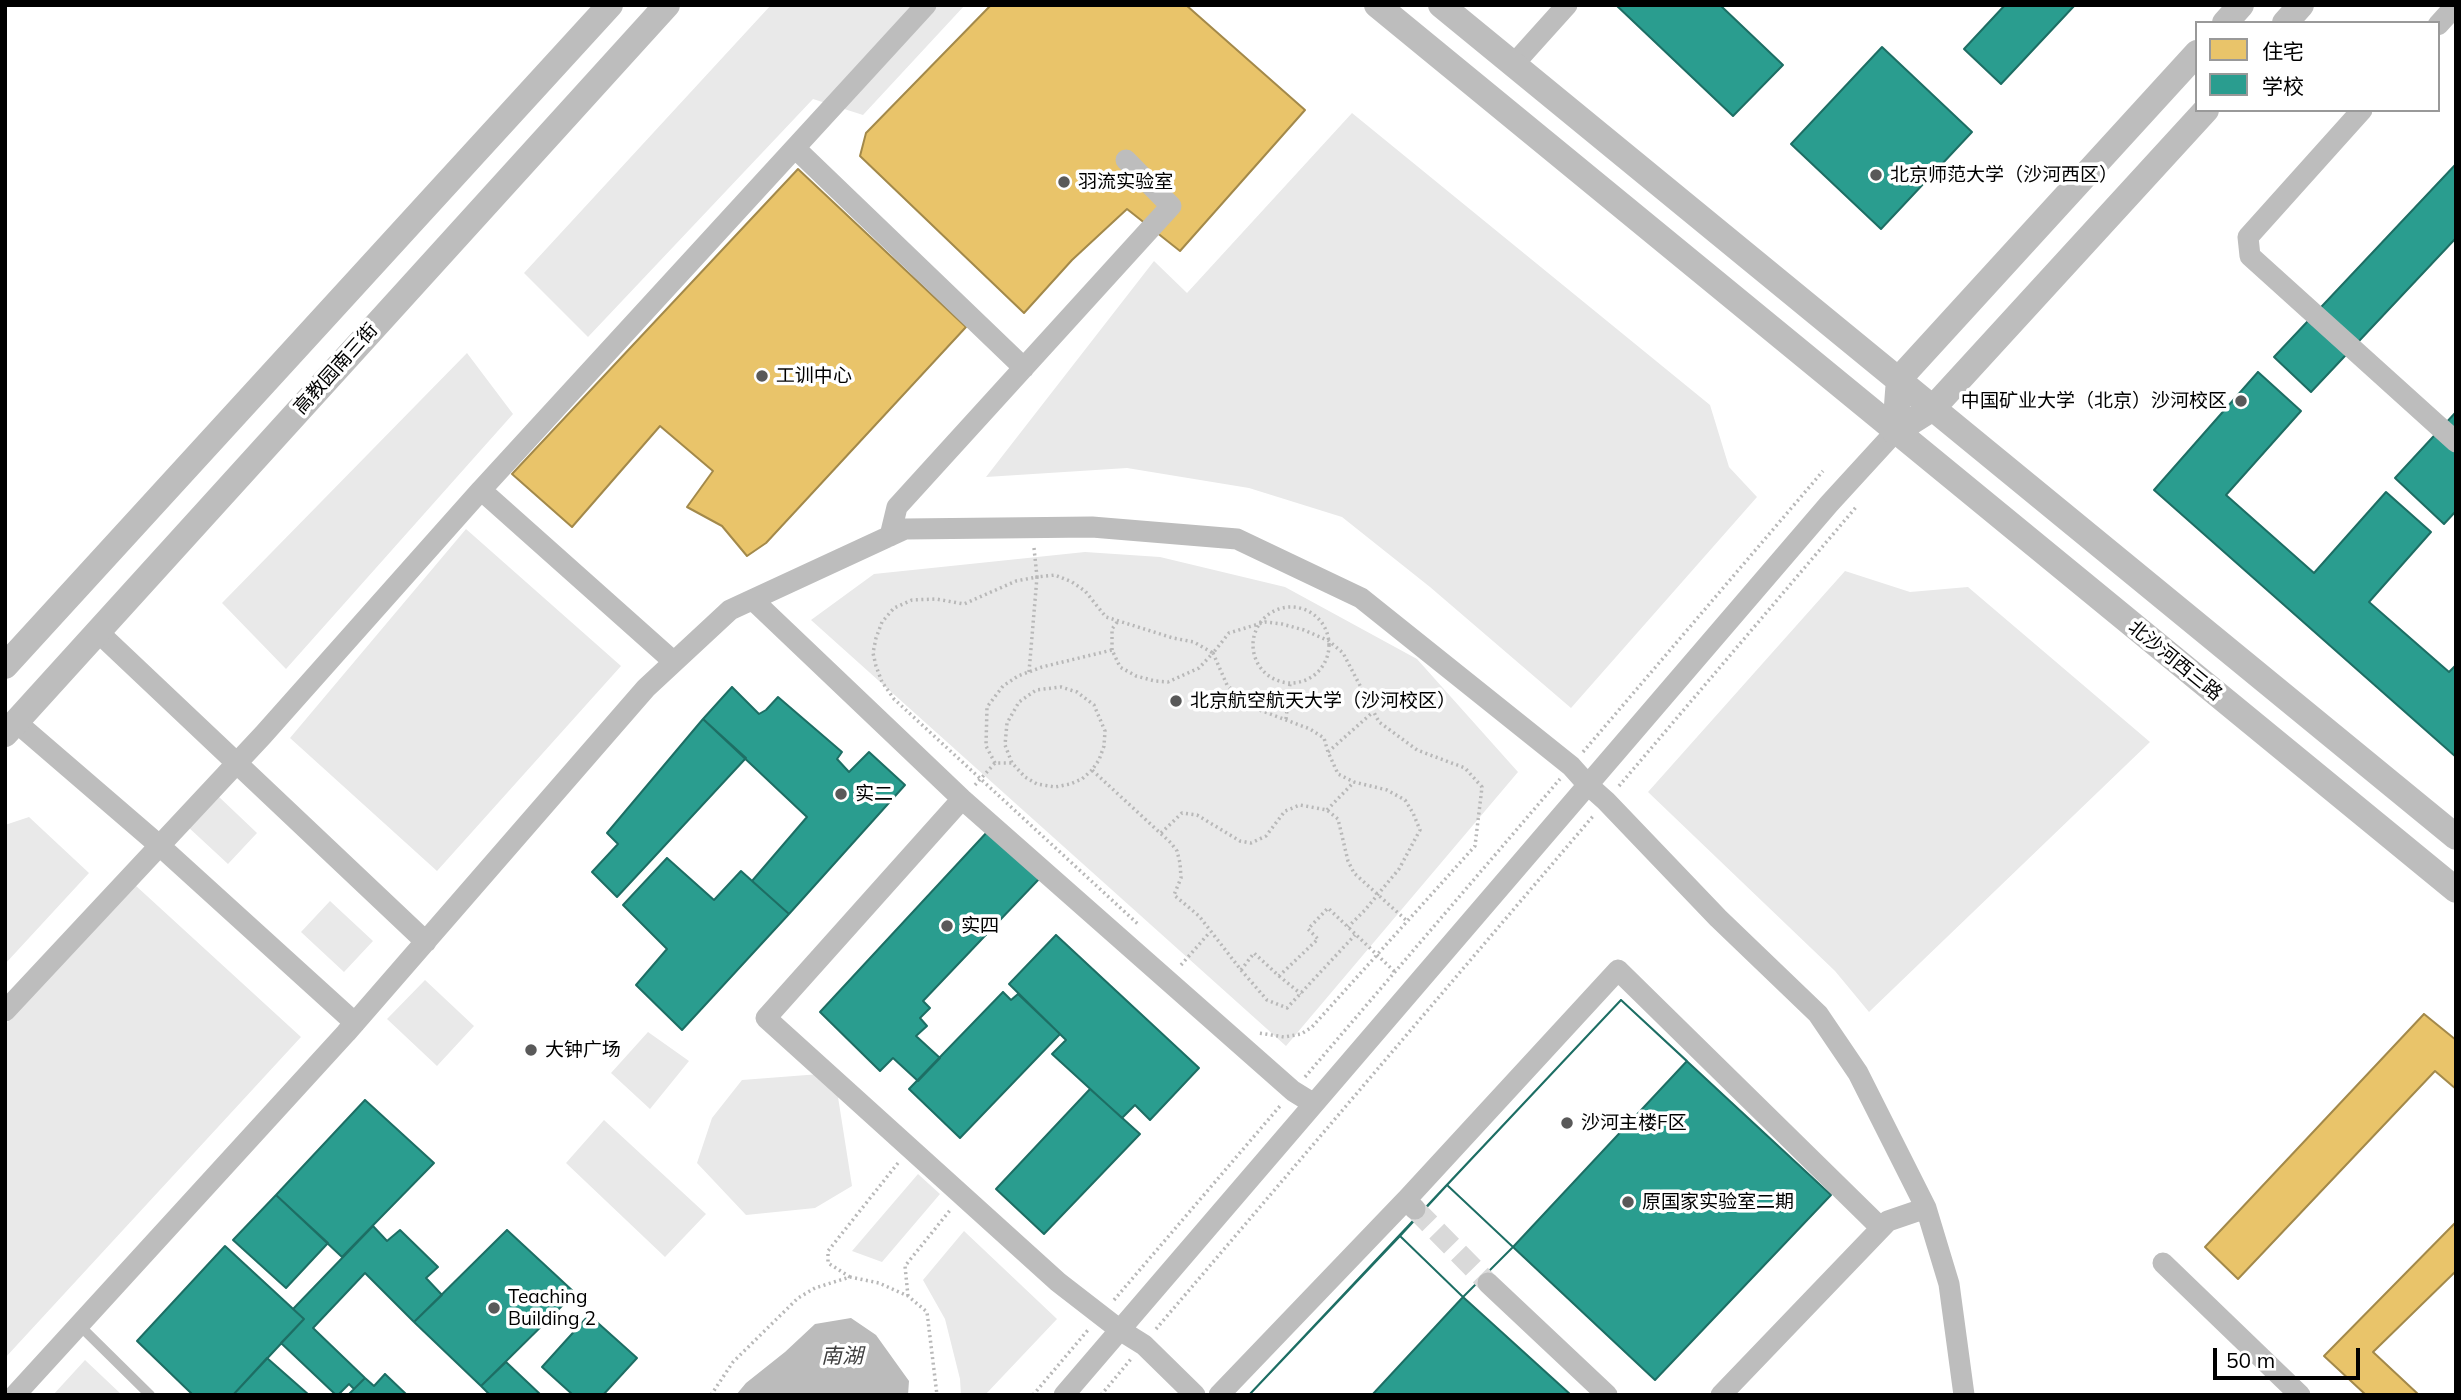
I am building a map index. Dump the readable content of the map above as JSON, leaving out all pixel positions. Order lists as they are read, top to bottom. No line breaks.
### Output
{"streets":{"street":["高教园南三街","北沙河西三路"]},"water":["南湖"],"places":["北京师范大学（沙河西区）","羽流实验室","工训中心","中国矿业大学（北京）沙河校区","北京航空航天大学（沙河校区）","实二","实四","大钟广场","沙河主楼F区","原国家实验室二期","Teaching Building 2"],"legend":["住宅","学校"],"scale_bar":"50 m"}
